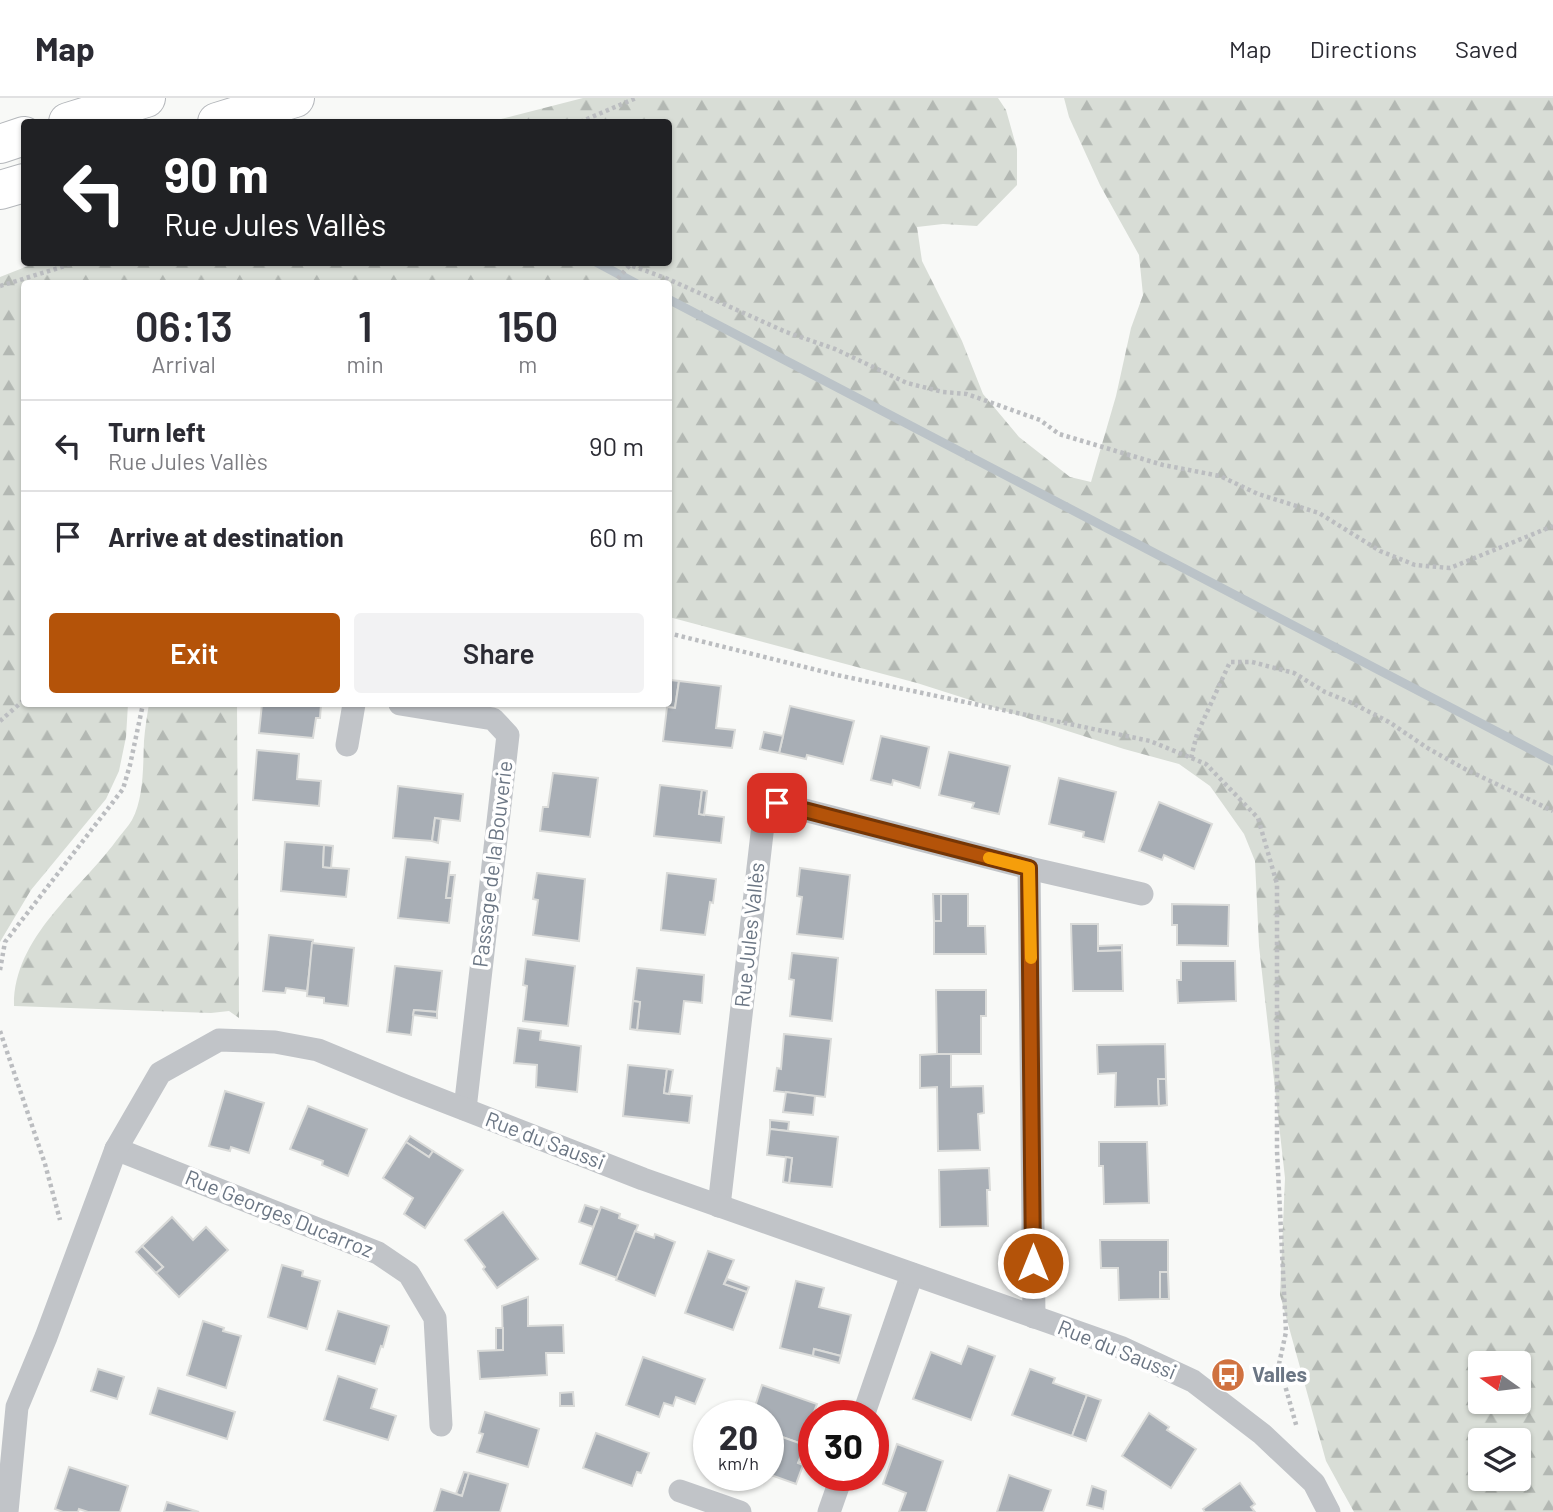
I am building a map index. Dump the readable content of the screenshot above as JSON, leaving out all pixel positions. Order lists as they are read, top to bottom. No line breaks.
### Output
{"streets":{"street":["Passage de la Bouverie","Rue Jules Vallès","Rue du Saussi","Rue Georges Ducarroz"]},"crossings":[["Passage de la Bouverie","Rue du Saussi"],["Rue Jules Vallès","Rue du Saussi"],["Rue du Saussi","Rue Georges Ducarroz"]],"places":{"bus stop":["Valles"]},"north":"left","page":{"header":"Map","nav":["Map","Directions","Saved"],"turn":["90 m","Rue Jules Vallès"],"eta":["06:13","Arrival","1","min","150","m"],"list":[{"name":"Turn left","note":"Rue Jules Vallès","value":"90 m"},{"name":"Arrive at destination","value":"60 m"}],"buttons":["Exit","Share"],"speed":"20 km/h","limit":"30"}}
